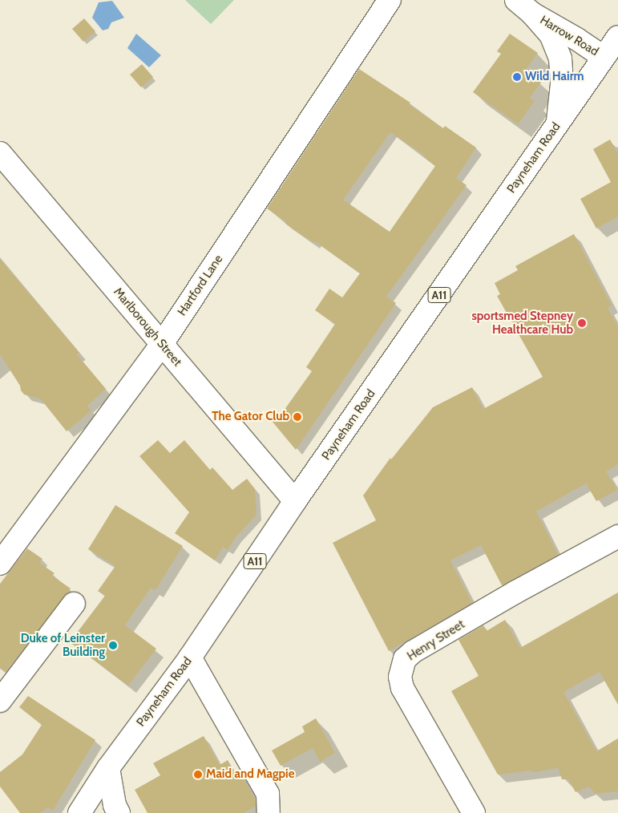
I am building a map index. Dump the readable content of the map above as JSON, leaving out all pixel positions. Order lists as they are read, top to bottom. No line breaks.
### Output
{"streets":{"main road":["Harrow Road","Payneham Road","Hartford Lane","A11","Marlborough Street","Henry Street"]},"crossings":[["Harrow Road","Payneham Road"],["Payneham Road","Marlborough Street"],["Hartford Lane","Marlborough Street"]],"places":["Wild Hairm","sportsmed Stepney Healthcare Hub","The Gator Club","Duke of Leinster Building","Maid and Magpie"]}
